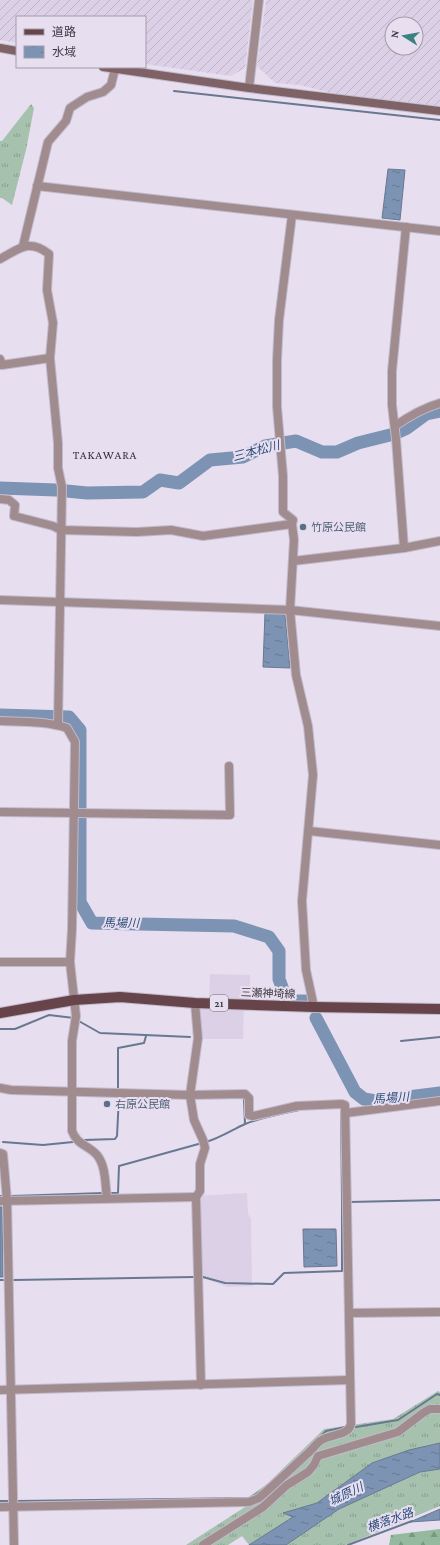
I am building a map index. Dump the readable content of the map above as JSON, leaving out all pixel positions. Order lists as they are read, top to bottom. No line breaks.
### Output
{"streets":{"main road":["三瀬神埼線","21"]},"districts":["TAKAWARA"],"water":["三本松川","馬場川","城原川","横落水路"],"places":["竹原公民館","右原公民館"],"legend":["道路","水域"],"north":"left"}
